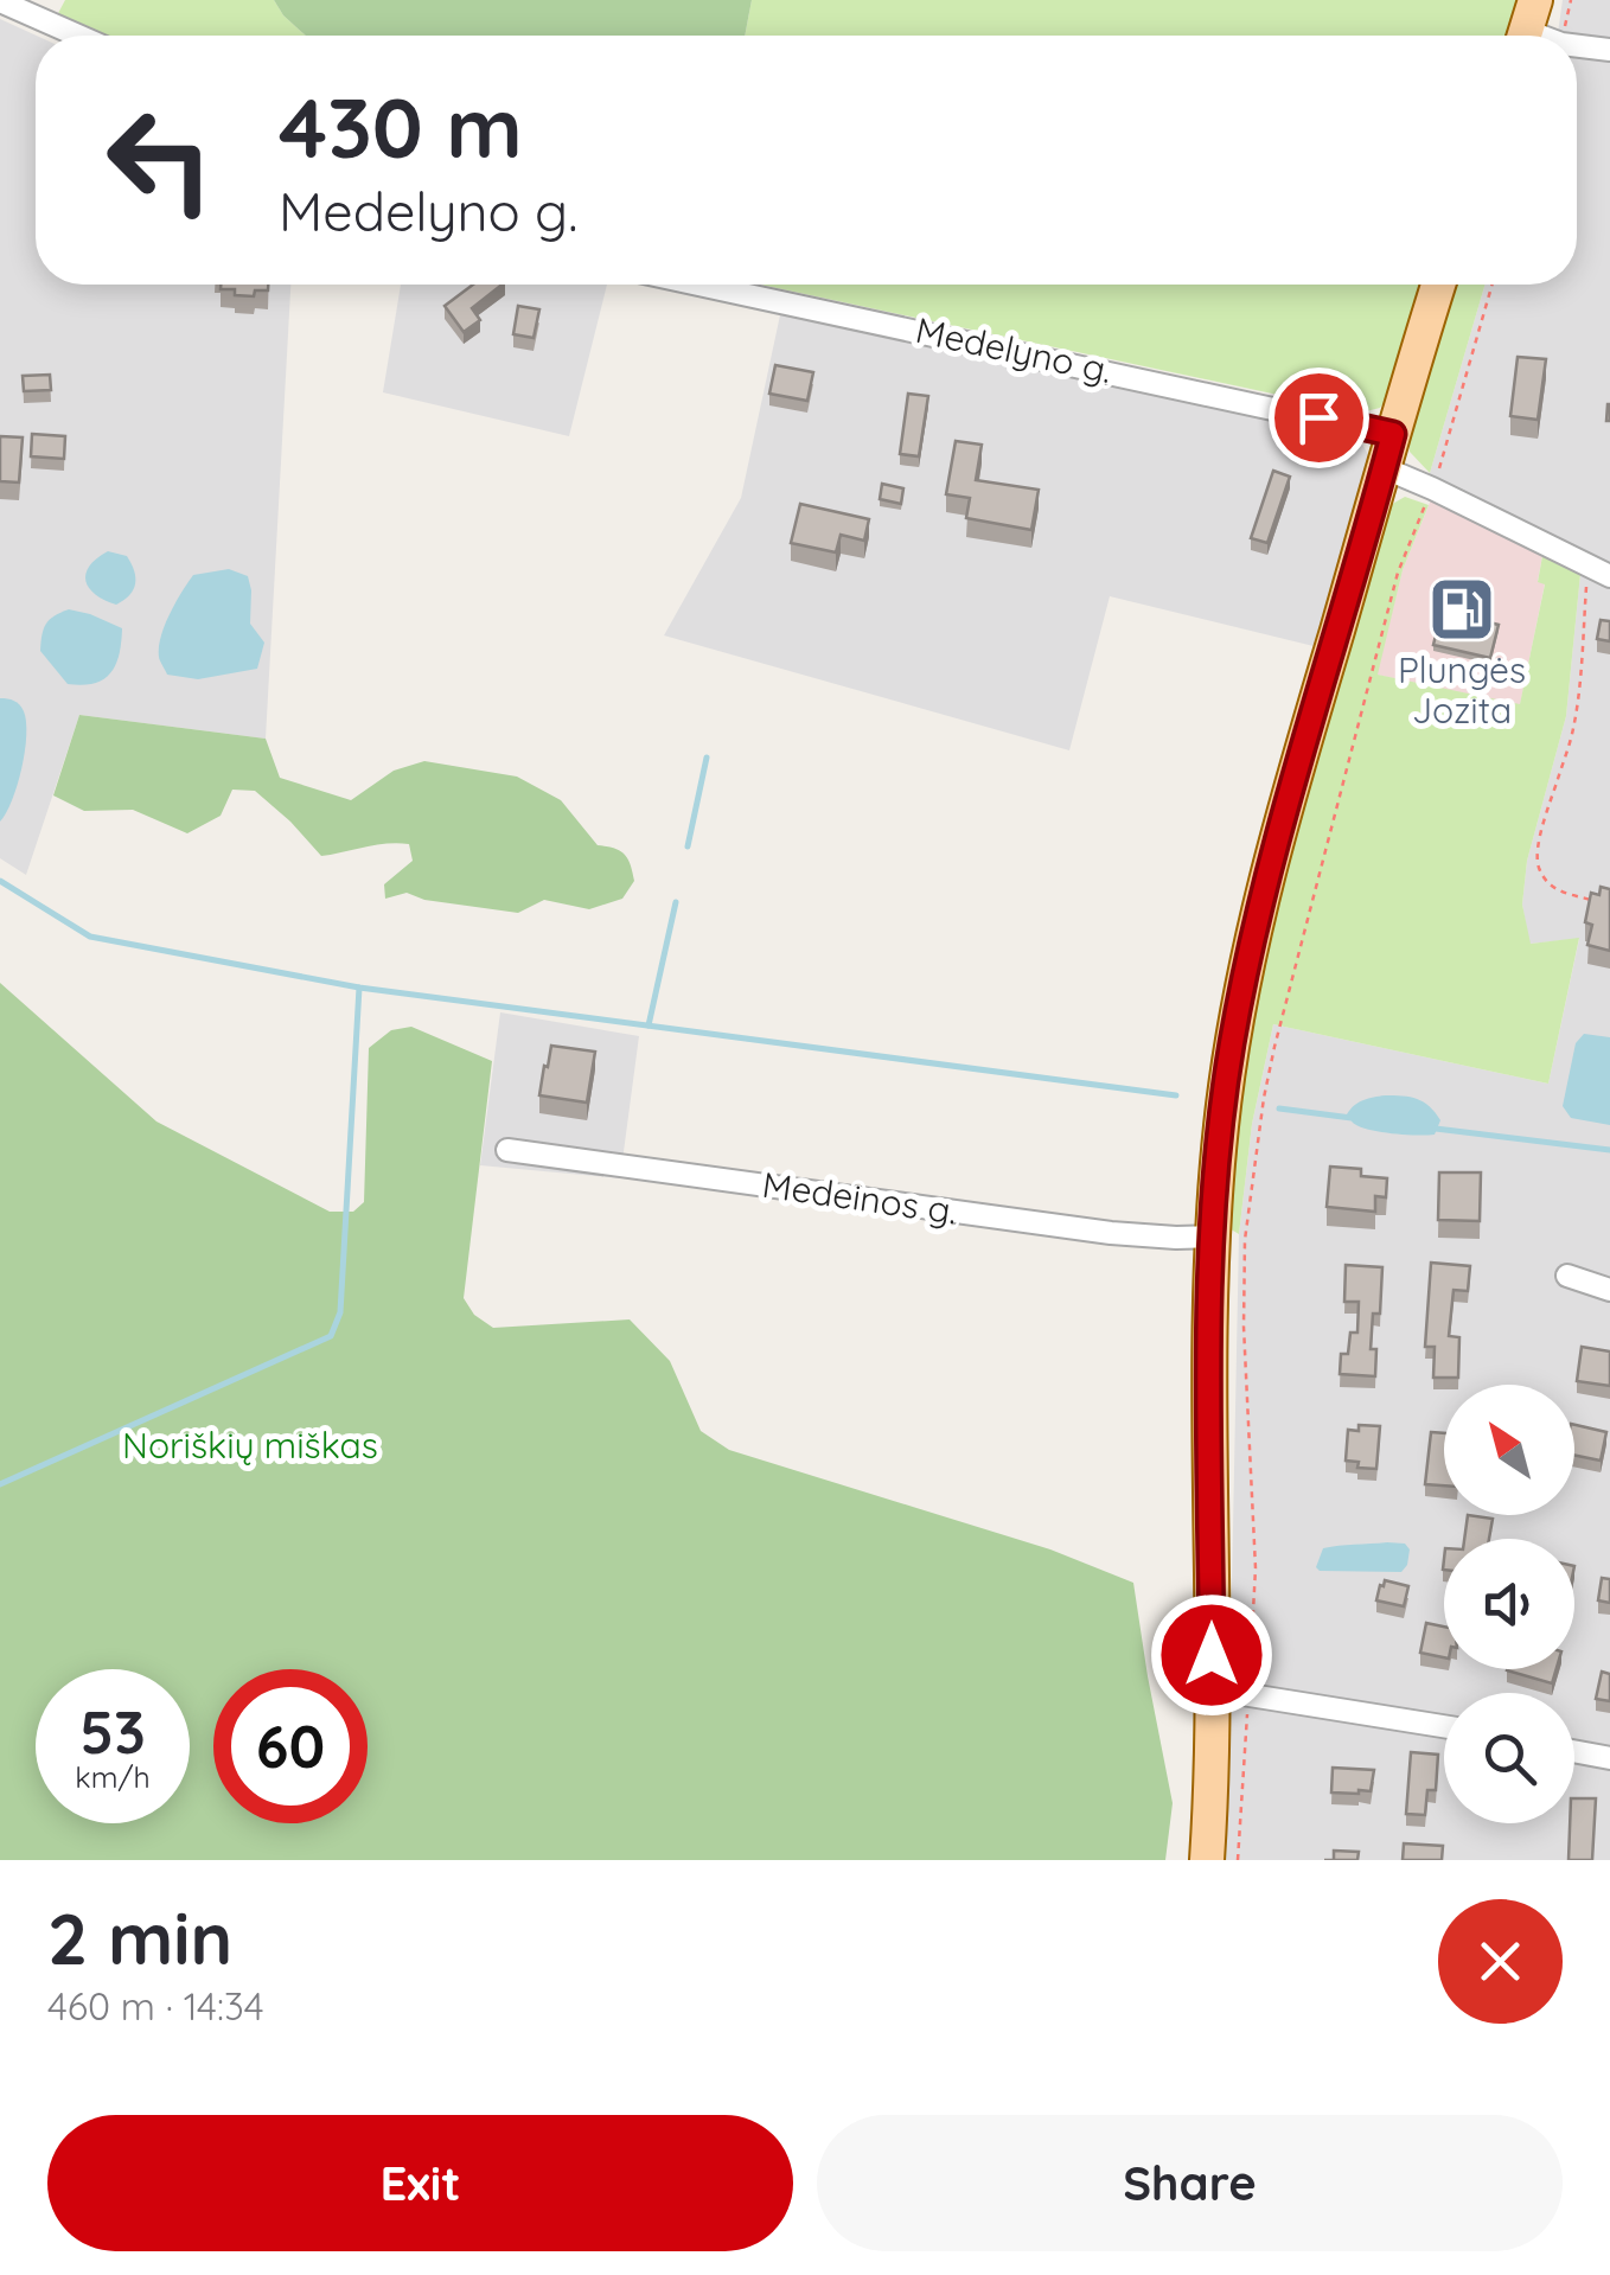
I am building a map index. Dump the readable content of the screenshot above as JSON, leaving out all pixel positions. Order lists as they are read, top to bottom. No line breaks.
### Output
{"streets":{"street":["Medelyno g.","Medeinos g."]},"parks":["Noriškių miškas"],"places":{"fuel station":["Plungės Jozita"]},"north":"top left","page":{"turn":["430 m","Medelyno g."],"speed":"53 km/h","limit":"60","heading":["2 min","460 m · 14:34"],"buttons":["Exit","Share"]}}
